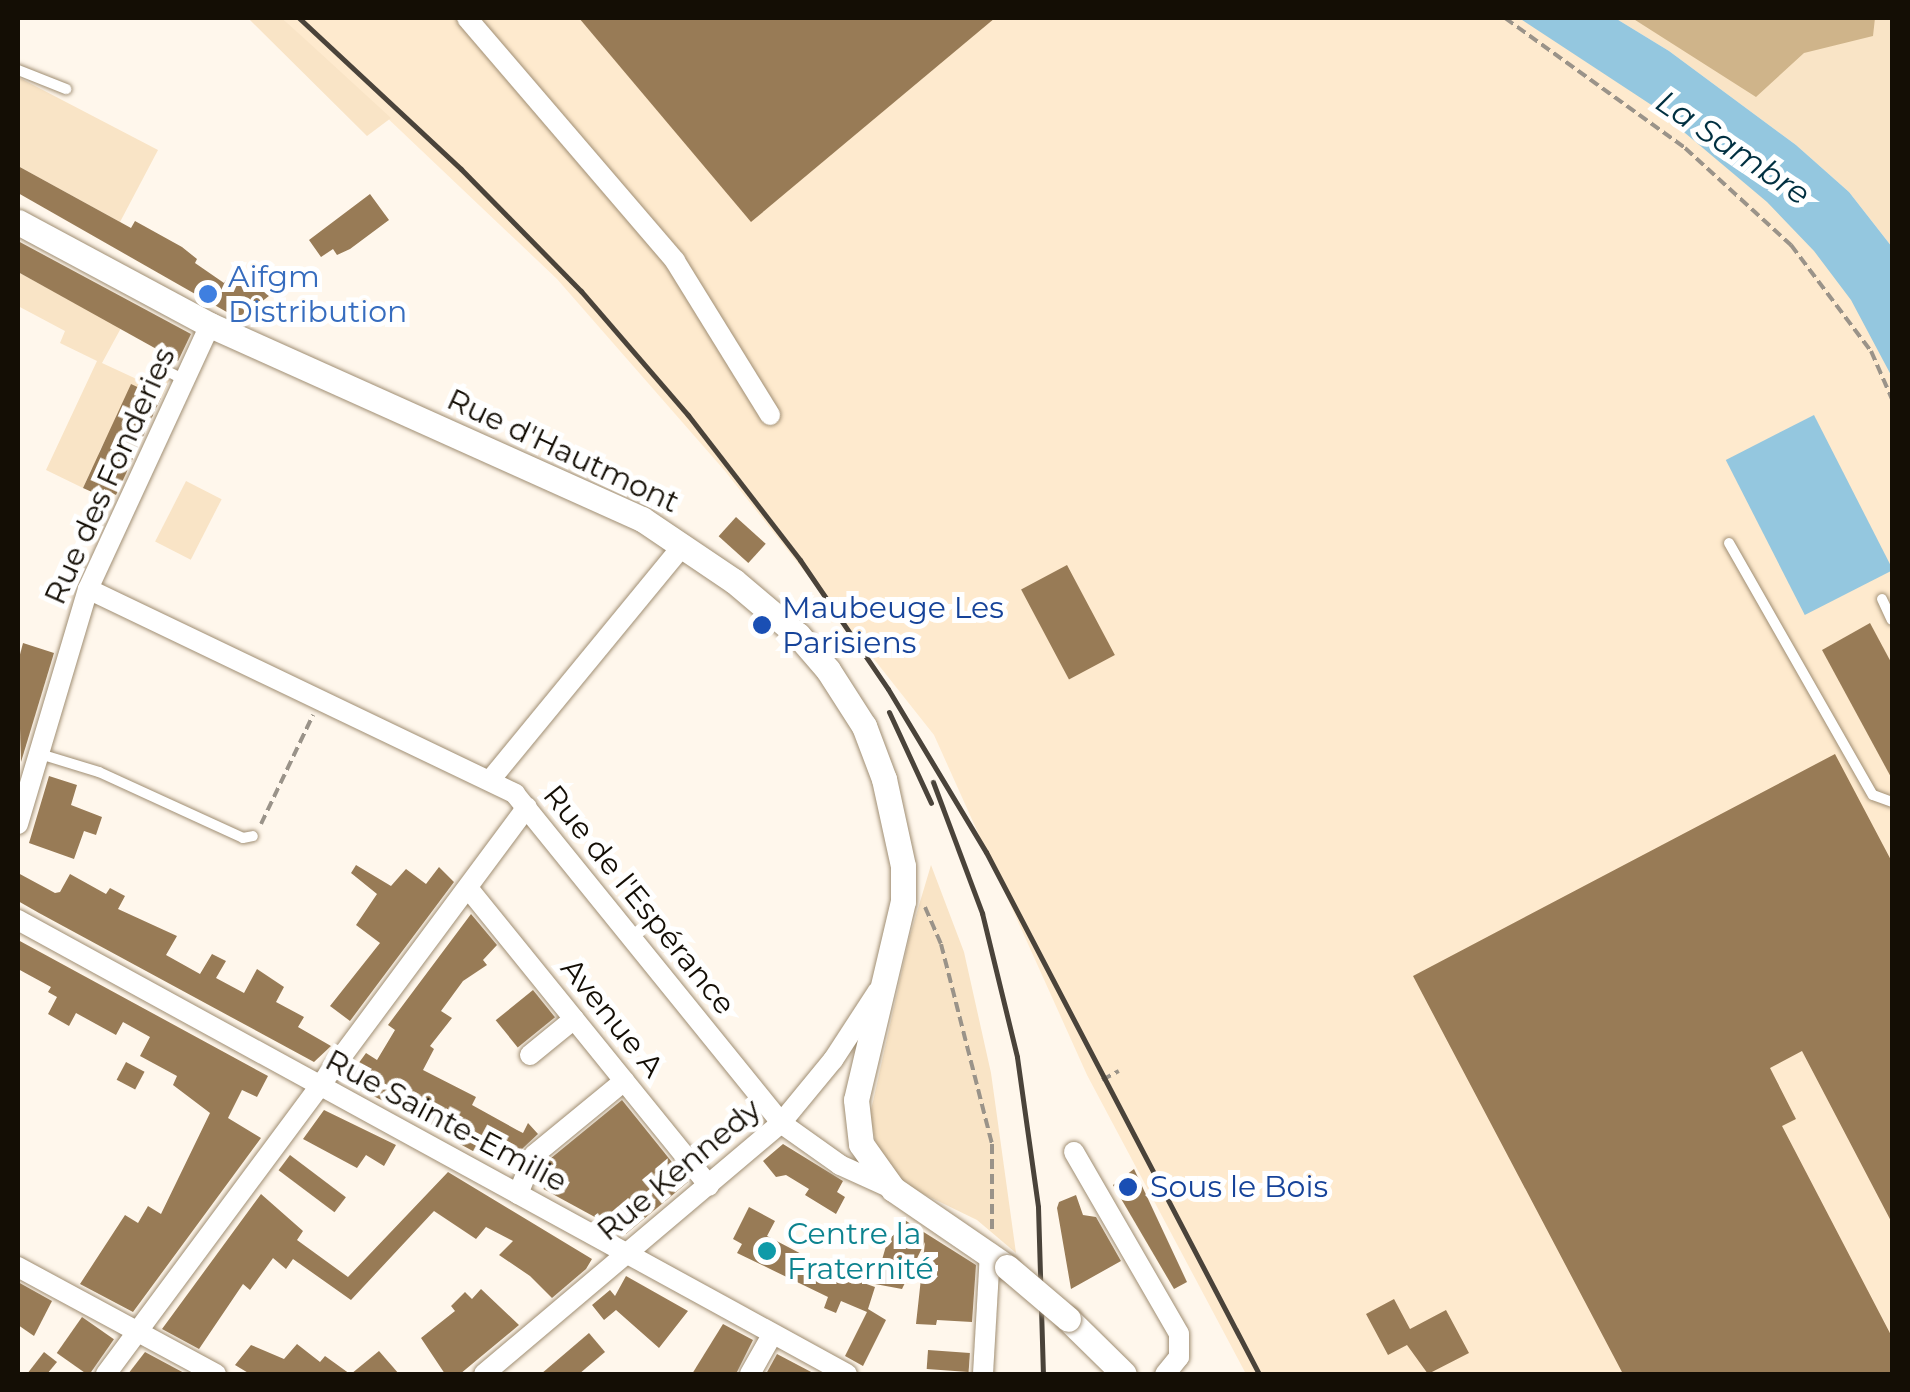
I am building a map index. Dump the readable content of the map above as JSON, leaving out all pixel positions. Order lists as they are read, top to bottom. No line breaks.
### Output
{"streets":{"street":["Rue d'Hautmont","Rue des Fonderies","Rue de l'Espérance","Avenue A","Rue Sainte-Emilie","Rue Kennedy"]},"crossings":[["Rue d'Hautmont","Rue des Fonderies"],["Rue d'Hautmont","Rue de l'Espérance"],["Rue d'Hautmont","Rue Kennedy"],["Rue des Fonderies","Rue de l'Espérance"],["Rue de l'Espérance","Rue Kennedy"],["Avenue A","Rue Kennedy"],["Rue Sainte-Emilie","Rue Kennedy"]],"water":["La Sambre"],"places":["Aifgm Distribution","Maubeuge Les Parisiens","Sous le Bois","Centre la Fraternité"]}
